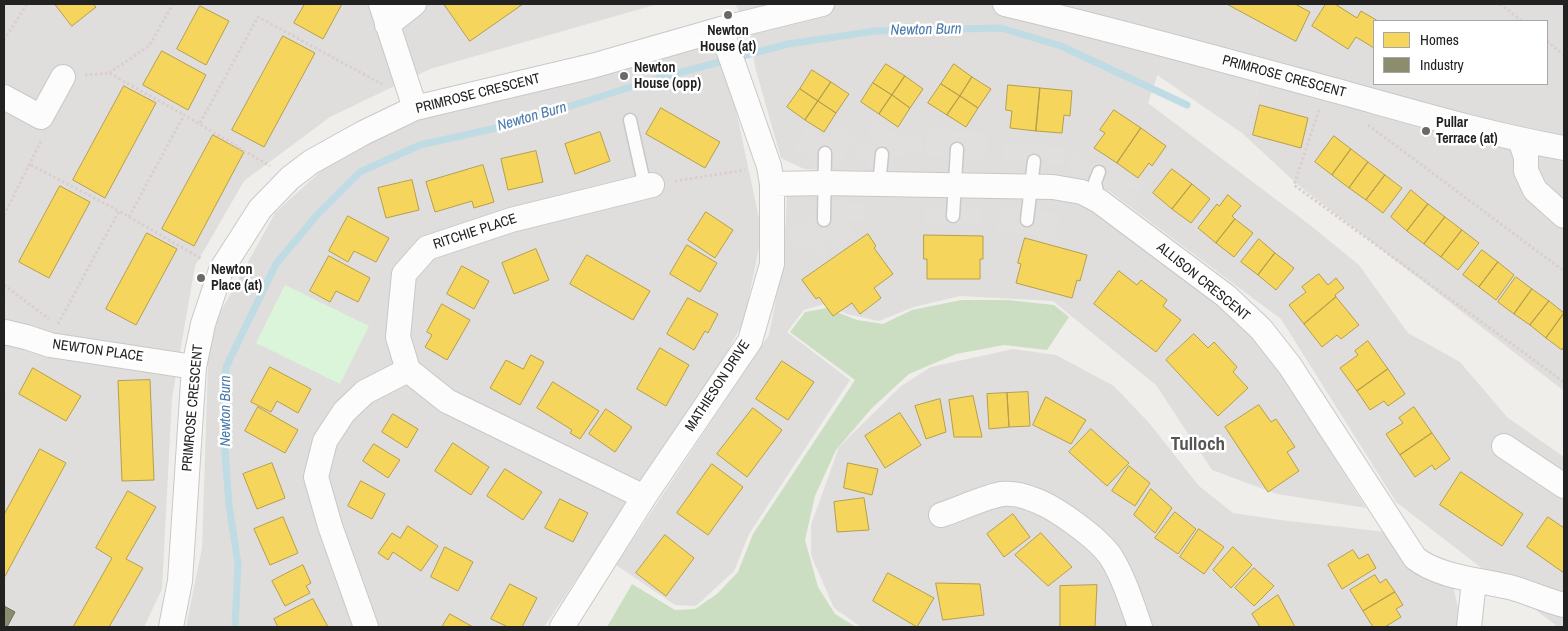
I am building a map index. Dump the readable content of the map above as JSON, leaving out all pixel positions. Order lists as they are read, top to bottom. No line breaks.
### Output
{"streets":{"street":["PRIMROSE CRESCENT","RITCHIE PLACE","ALLISON CRESCENT","NEWTON PLACE","MATHIESON DRIVE"]},"crossings":[["PRIMROSE CRESCENT","NEWTON PLACE"],["PRIMROSE CRESCENT","MATHIESON DRIVE"],["ALLISON CRESCENT","MATHIESON DRIVE"]],"districts":["Tulloch"],"water":["Newton Burn"],"places":["Newton House (at)","Newton House (opp)","Pullar Terrace (at)","Newton Place (at)"],"legend":["Homes","Industry"]}
